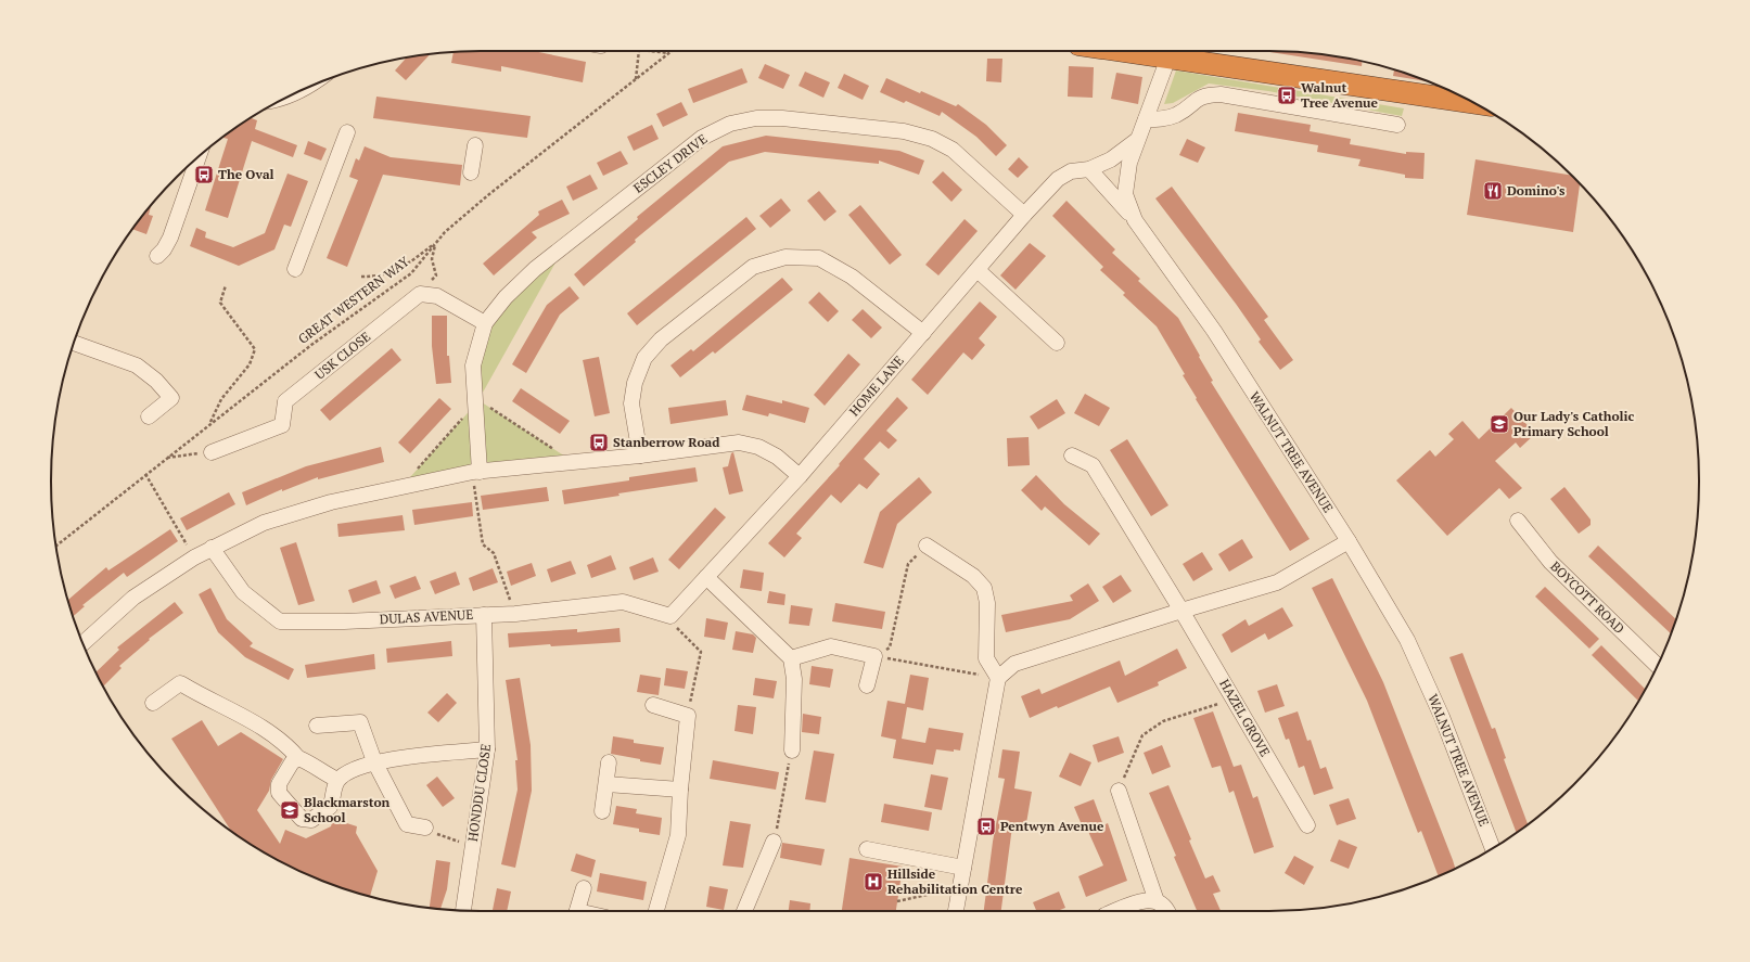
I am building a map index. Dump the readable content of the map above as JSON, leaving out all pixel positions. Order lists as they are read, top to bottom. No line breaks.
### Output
{"streets":{"street":["ESCLEY DRIVE","USK CLOSE","HOME LANE","WALNUT TREE AVENUE","BOYCOTT ROAD","DULAS AVENUE","HAZEL GROVE","HONDDU CLOSE"],"path":["GREAT WESTERN WAY"]},"crossings":[["ESCLEY DRIVE","HOME LANE"],["HOME LANE","WALNUT TREE AVENUE"],["HOME LANE","DULAS AVENUE"],["DULAS AVENUE","HONDDU CLOSE"]],"places":{"bus stop":["Walnut Tree Avenue","The Oval","Stanberrow Road","Pentwyn Avenue"],"restaurant":["Domino's"],"school or university":["Our Lady's Catholic Primary School","Blackmarston School"],"hospital":["Hillside Rehabilitation Centre"]}}
